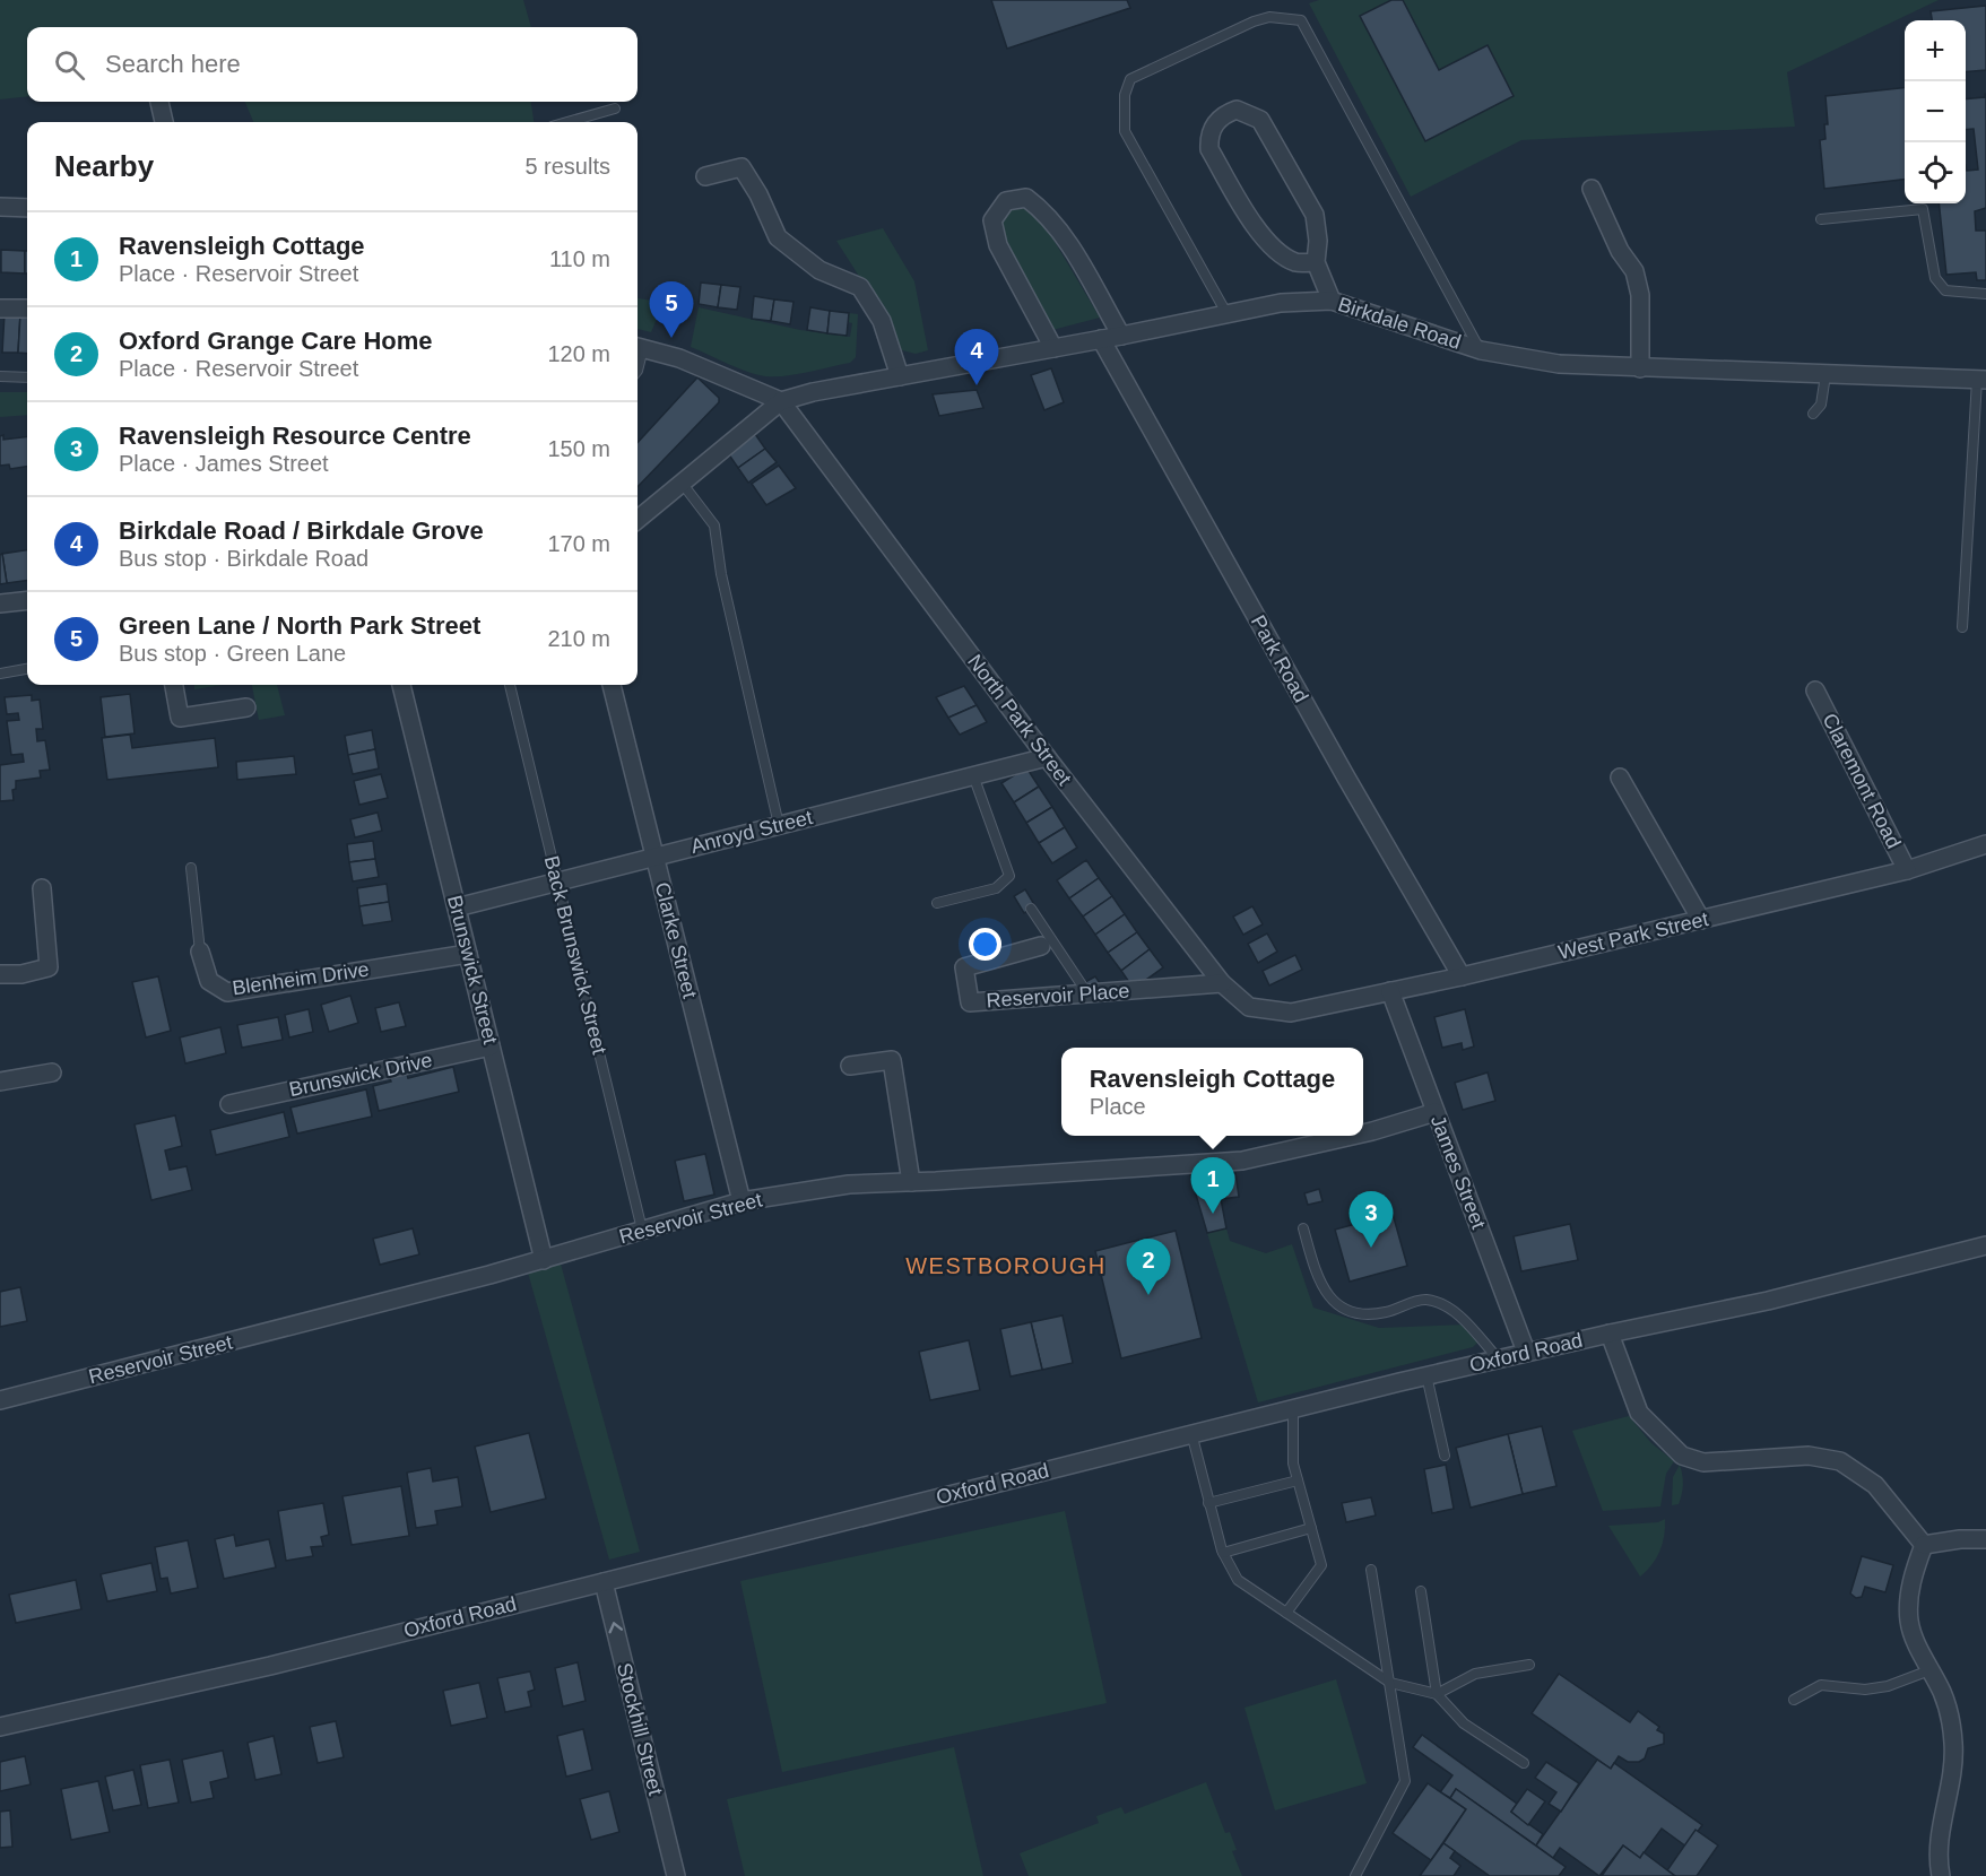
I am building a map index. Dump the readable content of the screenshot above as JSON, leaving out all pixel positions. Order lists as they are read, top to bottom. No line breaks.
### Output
{"streets":{"street":["Birkdale Road","Park Road","North Park Street","Claremont Road","Anroyd Street","West Park Street","Clarke Street","Brunswick Street","Blenheim Drive","Reservoir Place","Brunswick Drive","James Street","Reservoir Street","Oxford Road","Stockhill Street"],"lane":["Back Brunswick Street"]},"crossings":[["Birkdale Road","Park Road"],["Birkdale Road","North Park Street"],["Park Road","West Park Street"],["North Park Street","Anroyd Street"],["North Park Street","West Park Street"],["North Park Street","Reservoir Place"],["Claremont Road","West Park Street"],["Anroyd Street","Clarke Street"],["Anroyd Street","Back Brunswick Street"],["Anroyd Street","Brunswick Street"],["West Park Street","James Street"],["Clarke Street","Reservoir Street"],["Back Brunswick Street","Reservoir Street"],["Brunswick Street","Blenheim Drive"],["Brunswick Street","Brunswick Drive"],["Brunswick Street","Reservoir Street"],["James Street","Reservoir Street"],["James Street","Oxford Road"],["Oxford Road","Stockhill Street"]],"one_way":["Stockhill Street"],"districts":["WESTBOROUGH"],"page":{"map_buttons":["+","−"],"search":"Search here","heading":["Nearby","5 results"],"list":[{"mark":"1","name":"Ravensleigh Cottage","note":"Place · Reservoir Street","value":"110 m"},{"mark":"2","name":"Oxford Grange Care Home","note":"Place · Reservoir Street","value":"120 m"},{"mark":"3","name":"Ravensleigh Resource Centre","note":"Place · James Street","value":"150 m"},{"mark":"4","name":"Birkdale Road / Birkdale Grove","note":"Bus stop · Birkdale Road","value":"170 m"},{"mark":"5","name":"Green Lane / North Park Street","note":"Bus stop · Green Lane","value":"210 m"}],"pins":["5","4","1","3","2"],"popup":["Ravensleigh Cottage","Place"]}}
